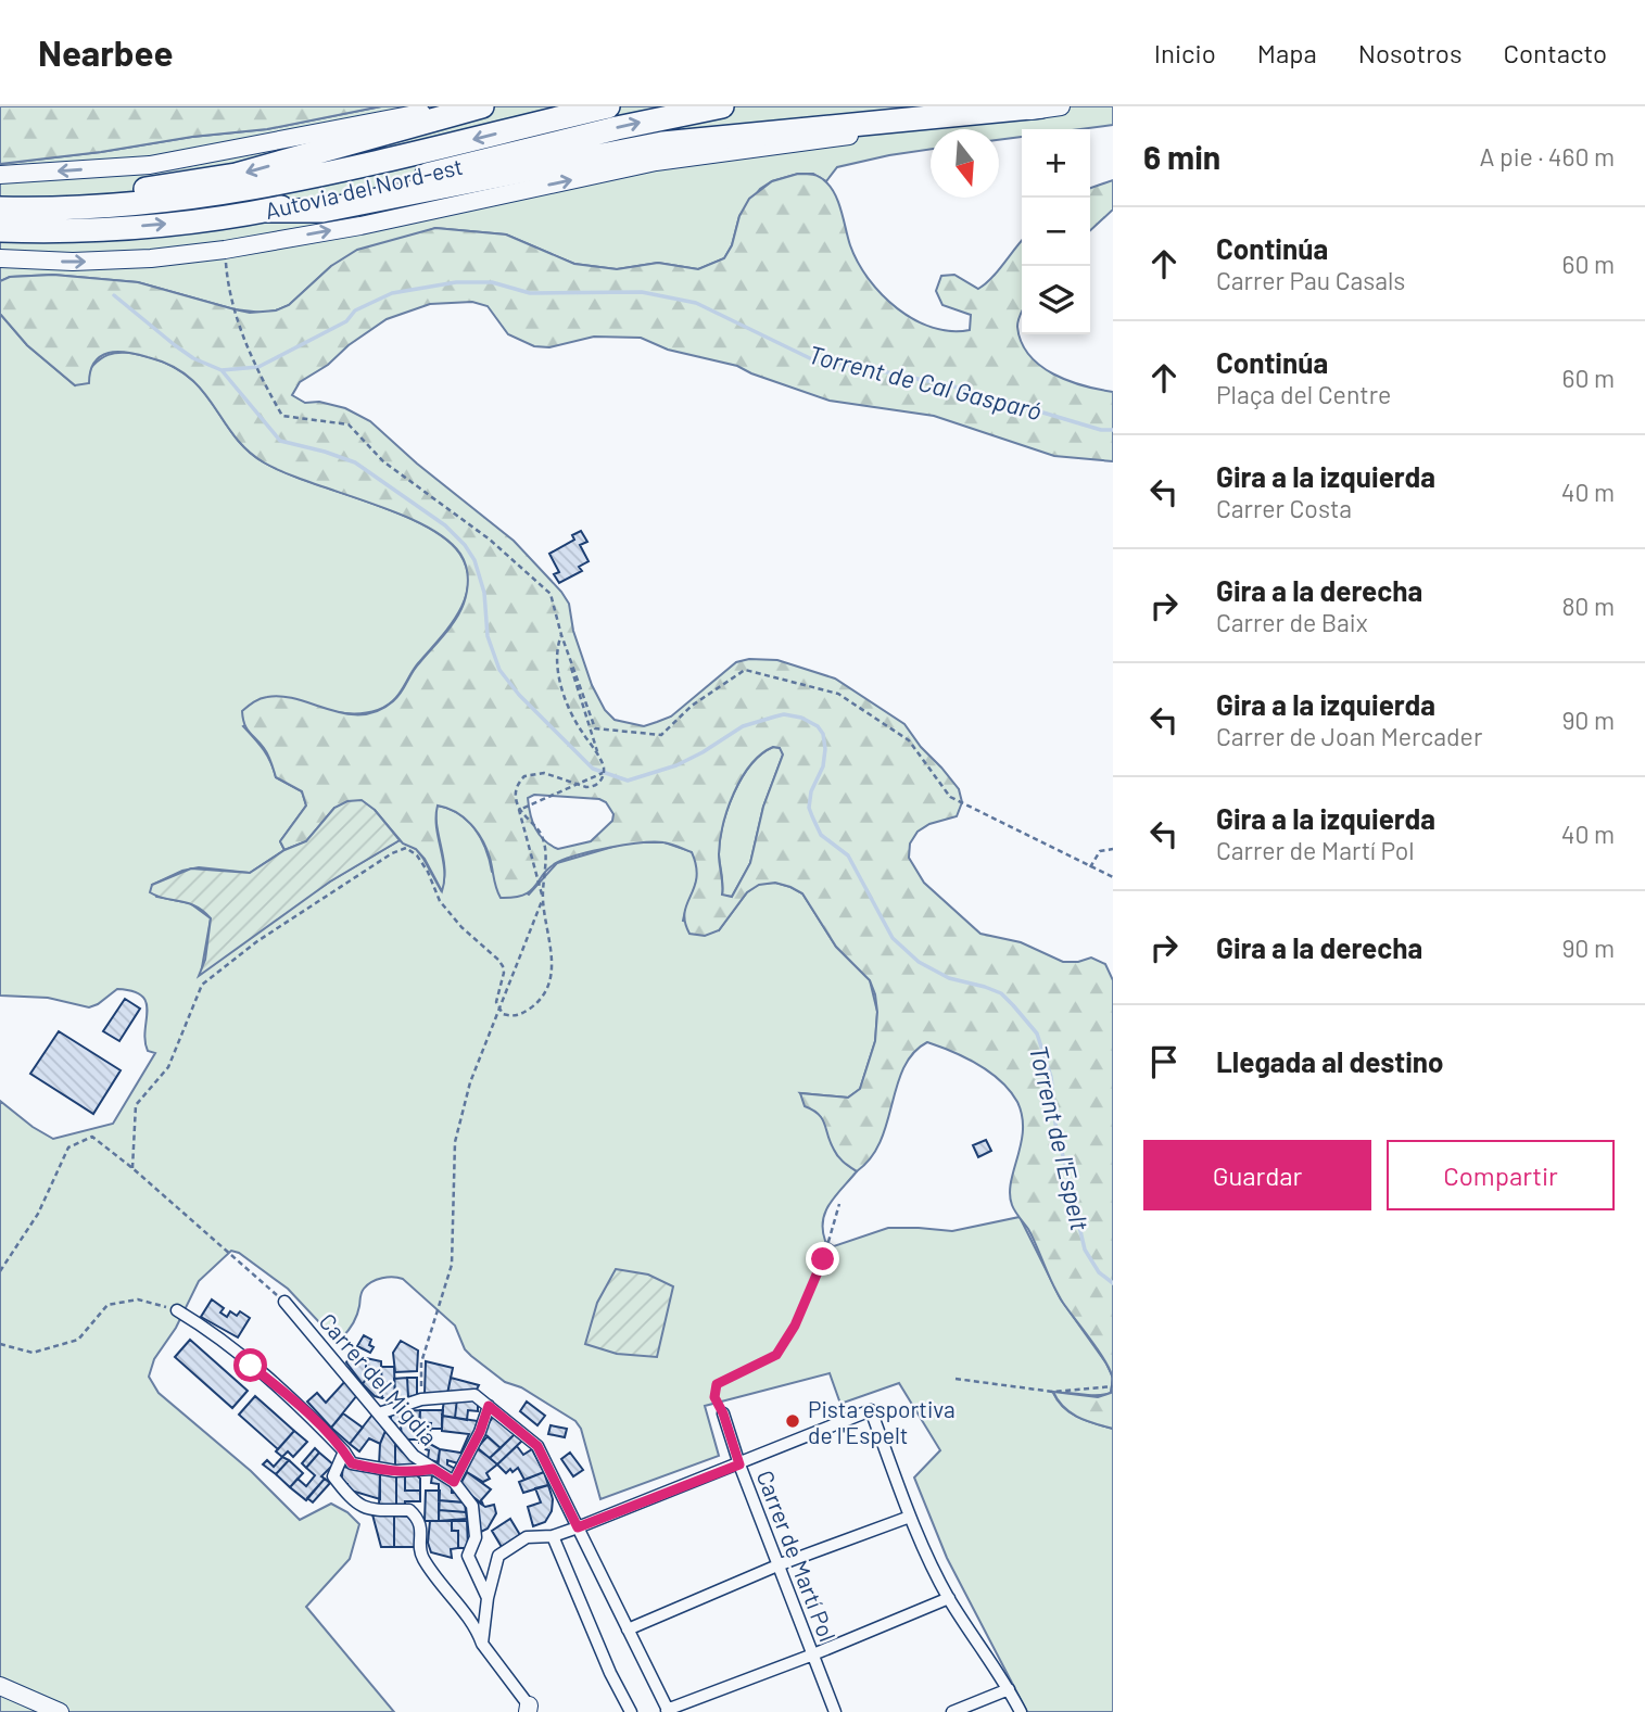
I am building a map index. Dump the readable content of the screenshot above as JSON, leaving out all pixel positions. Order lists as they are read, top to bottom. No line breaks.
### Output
{"streets":{"highway":["Autovia del Nord-est"],"street":["Carrer del Migdia","Carrer de Martí Pol"]},"water":["Torrent de Cal Gasparó","Torrent de l'Espelt"],"places":["Pista esportiva de l'Espelt"],"north":"bottom","page":{"header":"Nearbee","nav":["Inicio","Mapa","Nosotros","Contacto"],"heading":["6 min","A pie · 460 m"],"map_buttons":["+","−"],"list":[["Continúa","Carrer Pau Casals","60 m"],["Continúa","Plaça del Centre","60 m"],["Gira a la izquierda","Carrer Costa","40 m"],["Gira a la derecha","Carrer de Baix","80 m"],["Gira a la izquierda","Carrer de Joan Mercader","90 m"],["Gira a la izquierda","Carrer de Martí Pol","40 m"],["Gira a la derecha","90 m"],"Llegada al destino"],"buttons":["Guardar","Compartir"]}}
